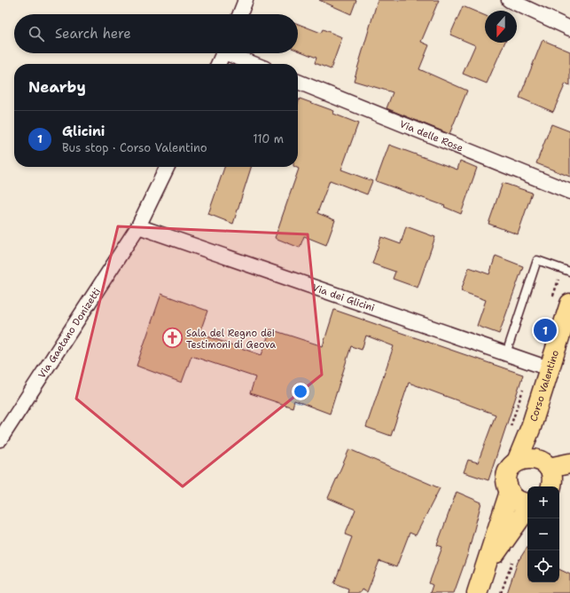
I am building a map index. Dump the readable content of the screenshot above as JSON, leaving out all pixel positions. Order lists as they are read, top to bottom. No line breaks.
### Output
{"streets":{"main road":["Corso Valentino"],"street":["Via delle Rose","Via dei Glicini","Via Gaetano Donizetti"]},"crossings":[["Via dei Glicini","Via Gaetano Donizetti"],["Via dei Glicini","Corso Valentino"]],"places":{"church":["Sala del Regno dei Testimoni di Geova"]},"north":"bottom","page":{"search":"Search here","heading":"Nearby","list":[{"mark":"1","name":"Glicini","note":"Bus stop · Corso Valentino","value":"110 m"}],"pins":"1","map_buttons":["+","−"]}}
